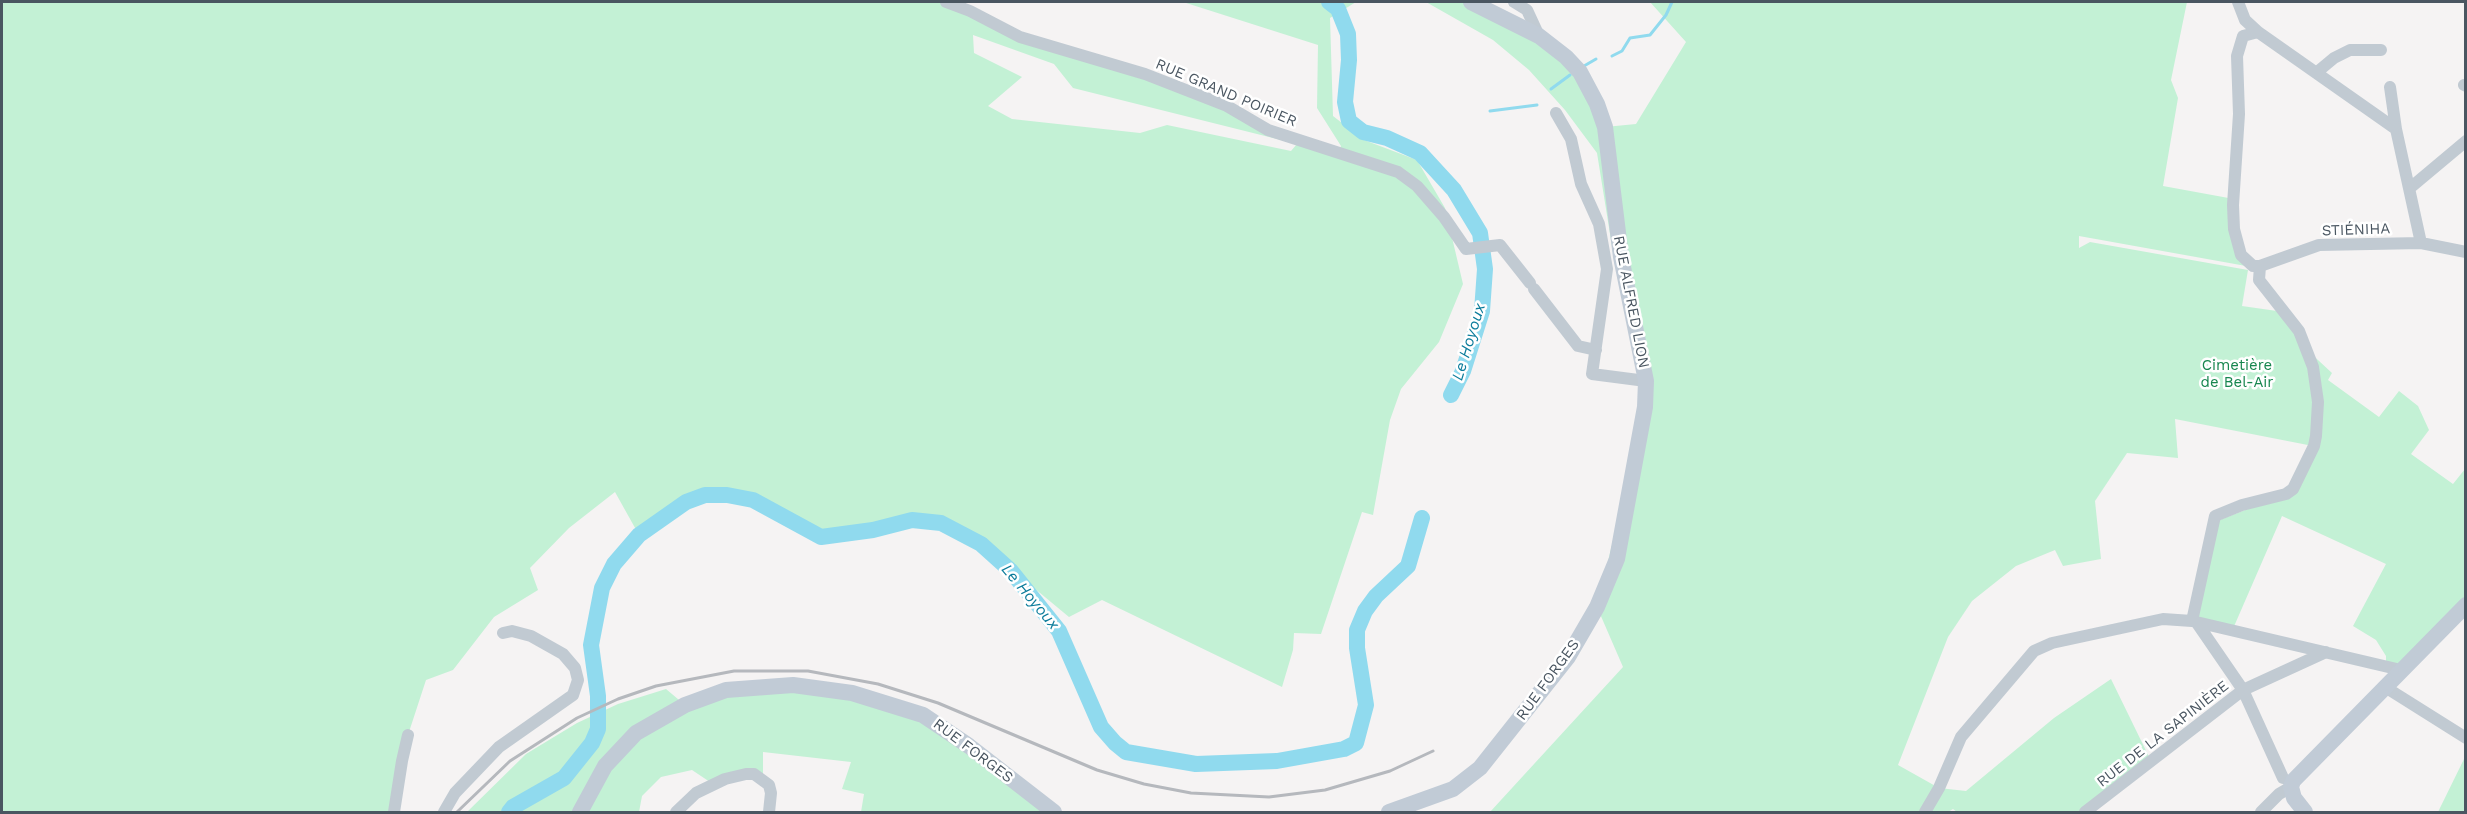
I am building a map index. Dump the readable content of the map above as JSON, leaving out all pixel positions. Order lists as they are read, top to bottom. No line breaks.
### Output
{"streets":{"main road":["RUE ALFRED LION","RUE FORGES"],"street":["RUE GRAND POIRIER","STIÉNIHA","RUE DE LA SAPINIÈRE"]},"crossings":[["RUE GRAND POIRIER","RUE ALFRED LION"],["RUE ALFRED LION","RUE FORGES"]],"water":["Le Hoyoux"],"parks":["Cimetière de Bel-Air"]}
